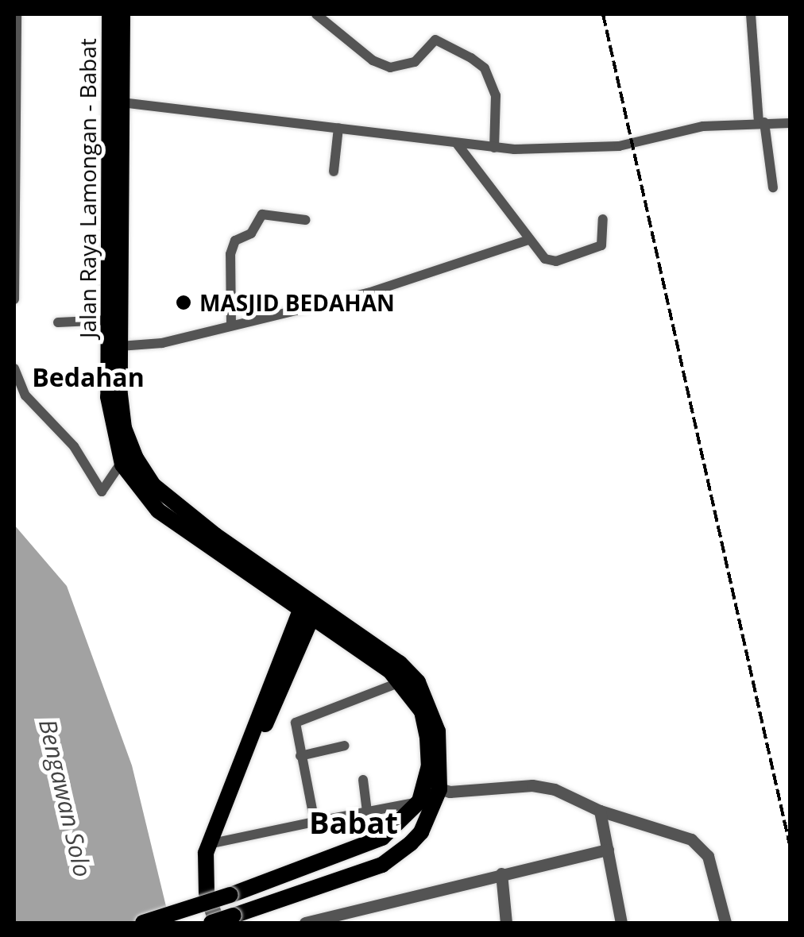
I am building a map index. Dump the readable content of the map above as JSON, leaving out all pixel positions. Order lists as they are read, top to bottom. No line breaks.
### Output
{"streets":{"highway":["Jalan Raya Lamongan - Babat"]},"districts":["Bedahan","Babat"],"water":["Bengawan Solo"],"places":["MASJID BEDAHAN"]}
